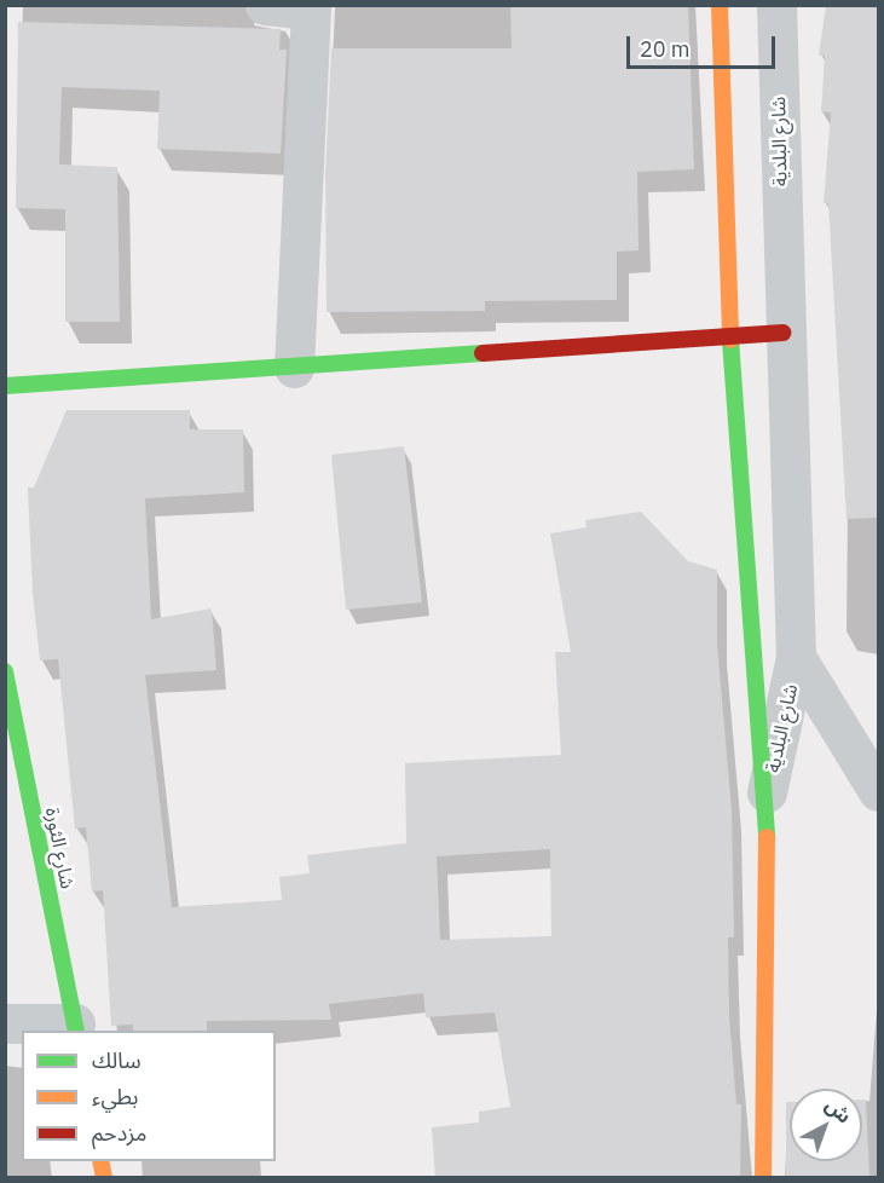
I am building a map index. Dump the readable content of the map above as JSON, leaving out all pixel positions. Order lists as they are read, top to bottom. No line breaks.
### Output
{"streets":{"street":["شارع البلدية","شارع الثورة"]},"legend":["سالك","بطيء","مزدحم"],"scale_bar":"20 m","north":"top right"}
